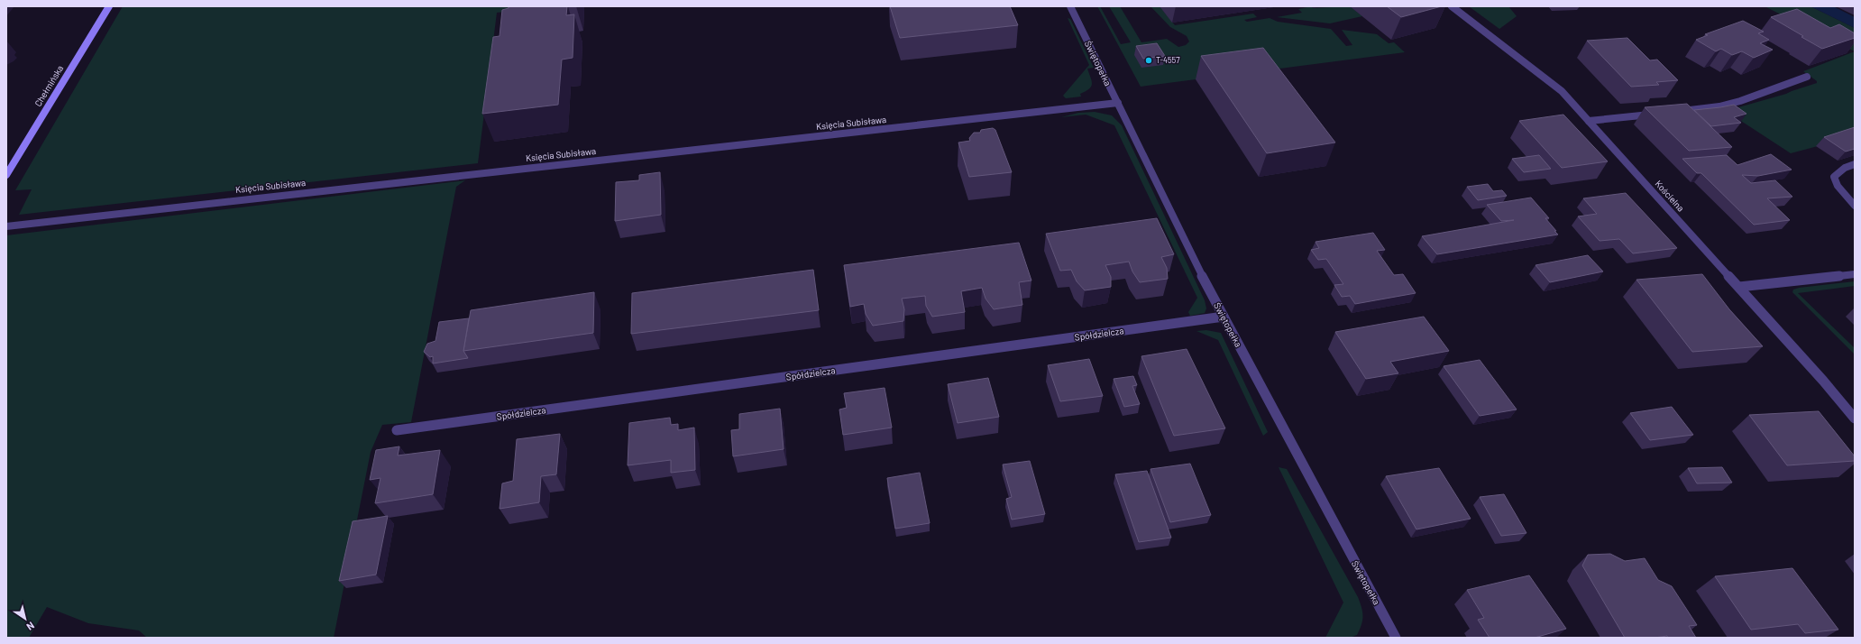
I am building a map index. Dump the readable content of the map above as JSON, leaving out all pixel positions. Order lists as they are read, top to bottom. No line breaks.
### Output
{"streets":{"street":["Świętopełka","Chełmińska","Księcia Subisława","Kościelna","Spółdzielcza"]},"crossings":[["Świętopełka","Księcia Subisława"],["Świętopełka","Spółdzielcza"]],"places":["T-4557"],"north":"bottom right"}
